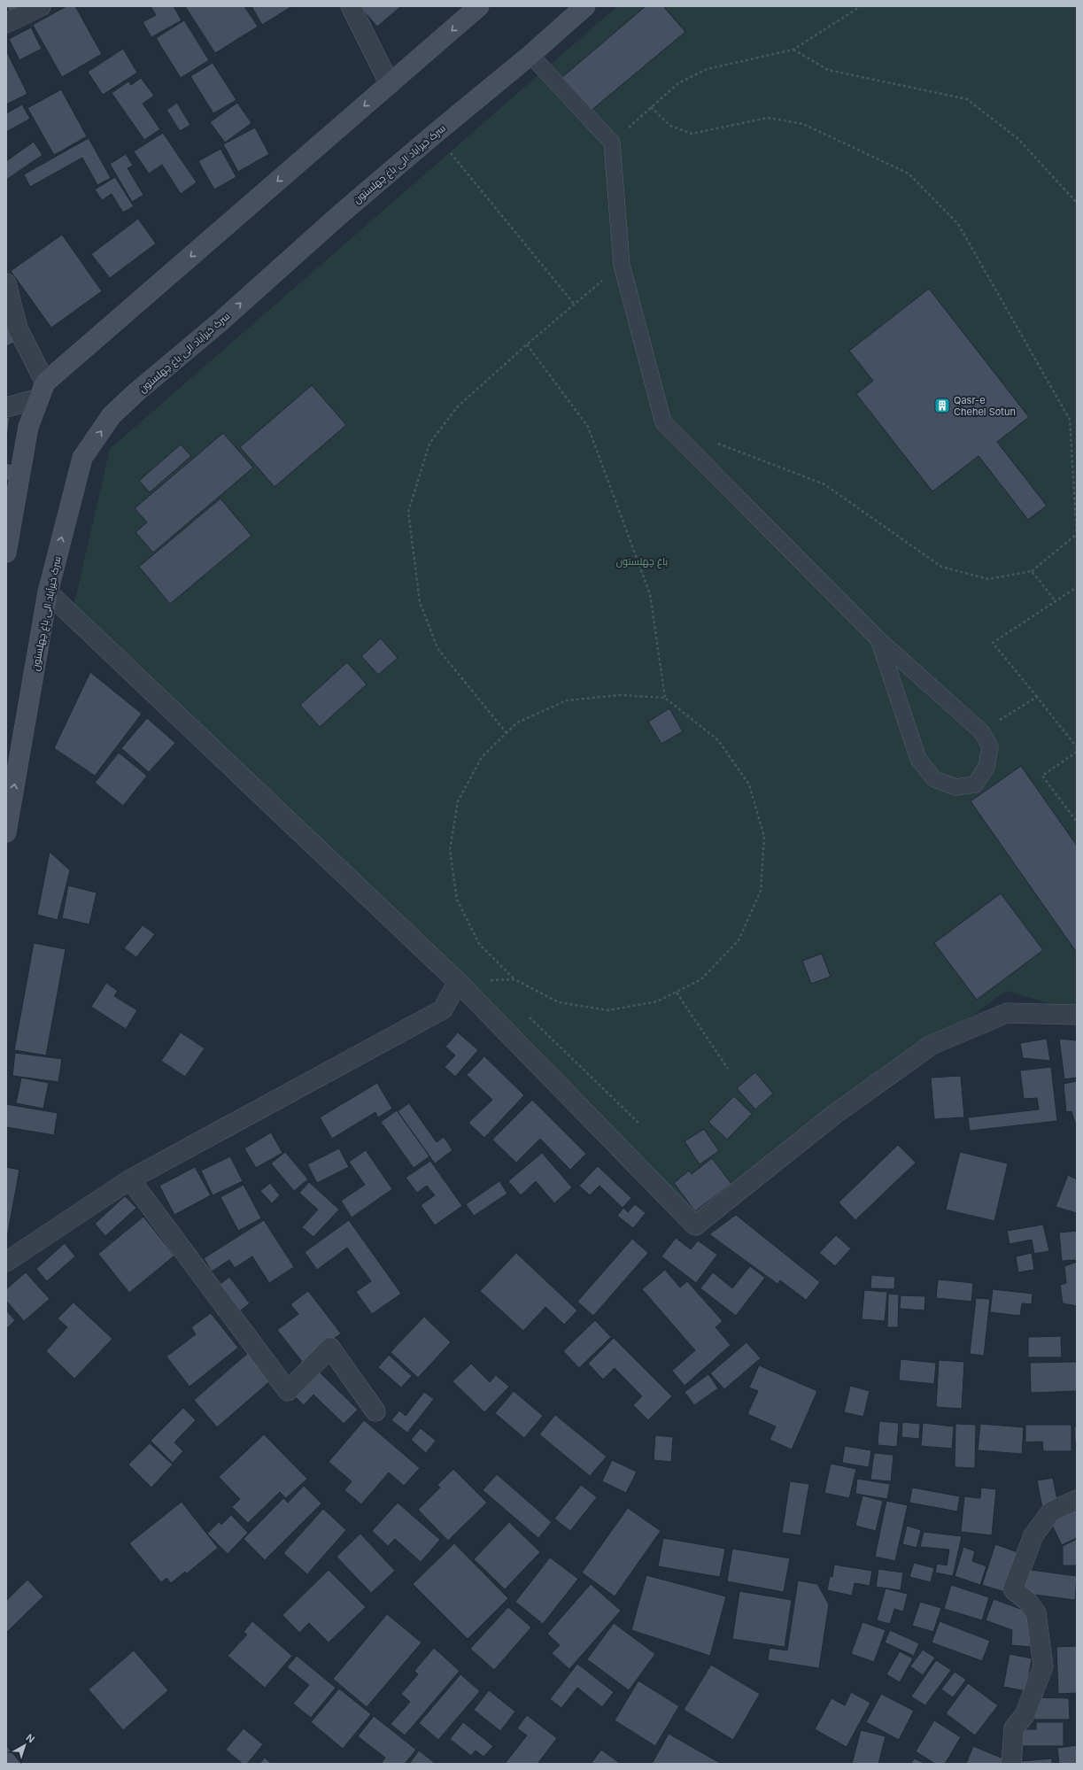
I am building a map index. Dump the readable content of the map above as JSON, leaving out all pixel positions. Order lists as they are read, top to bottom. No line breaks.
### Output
{"streets":{"main road":["سرک خیرآباد الی باغ چهلستون"]},"parks":["باغ چهلستون"],"places":{"building":["Qasr-e Chehel Sotun"]},"north":"top right"}
